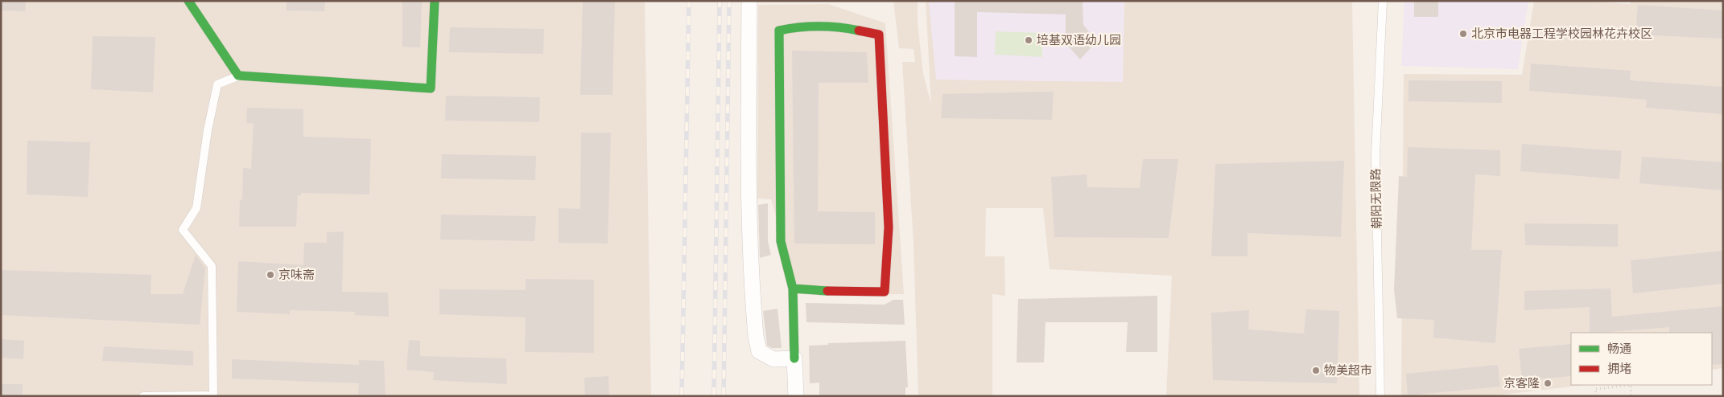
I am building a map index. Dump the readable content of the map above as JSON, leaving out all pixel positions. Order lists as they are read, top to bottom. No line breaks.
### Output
{"streets":{"lane":["朝阳无限路"]},"places":["北京市电器工程学校园林花卉校区","培基双语幼儿园","京味斋","物美超市","京客隆"],"legend":["畅通","拥堵"]}
